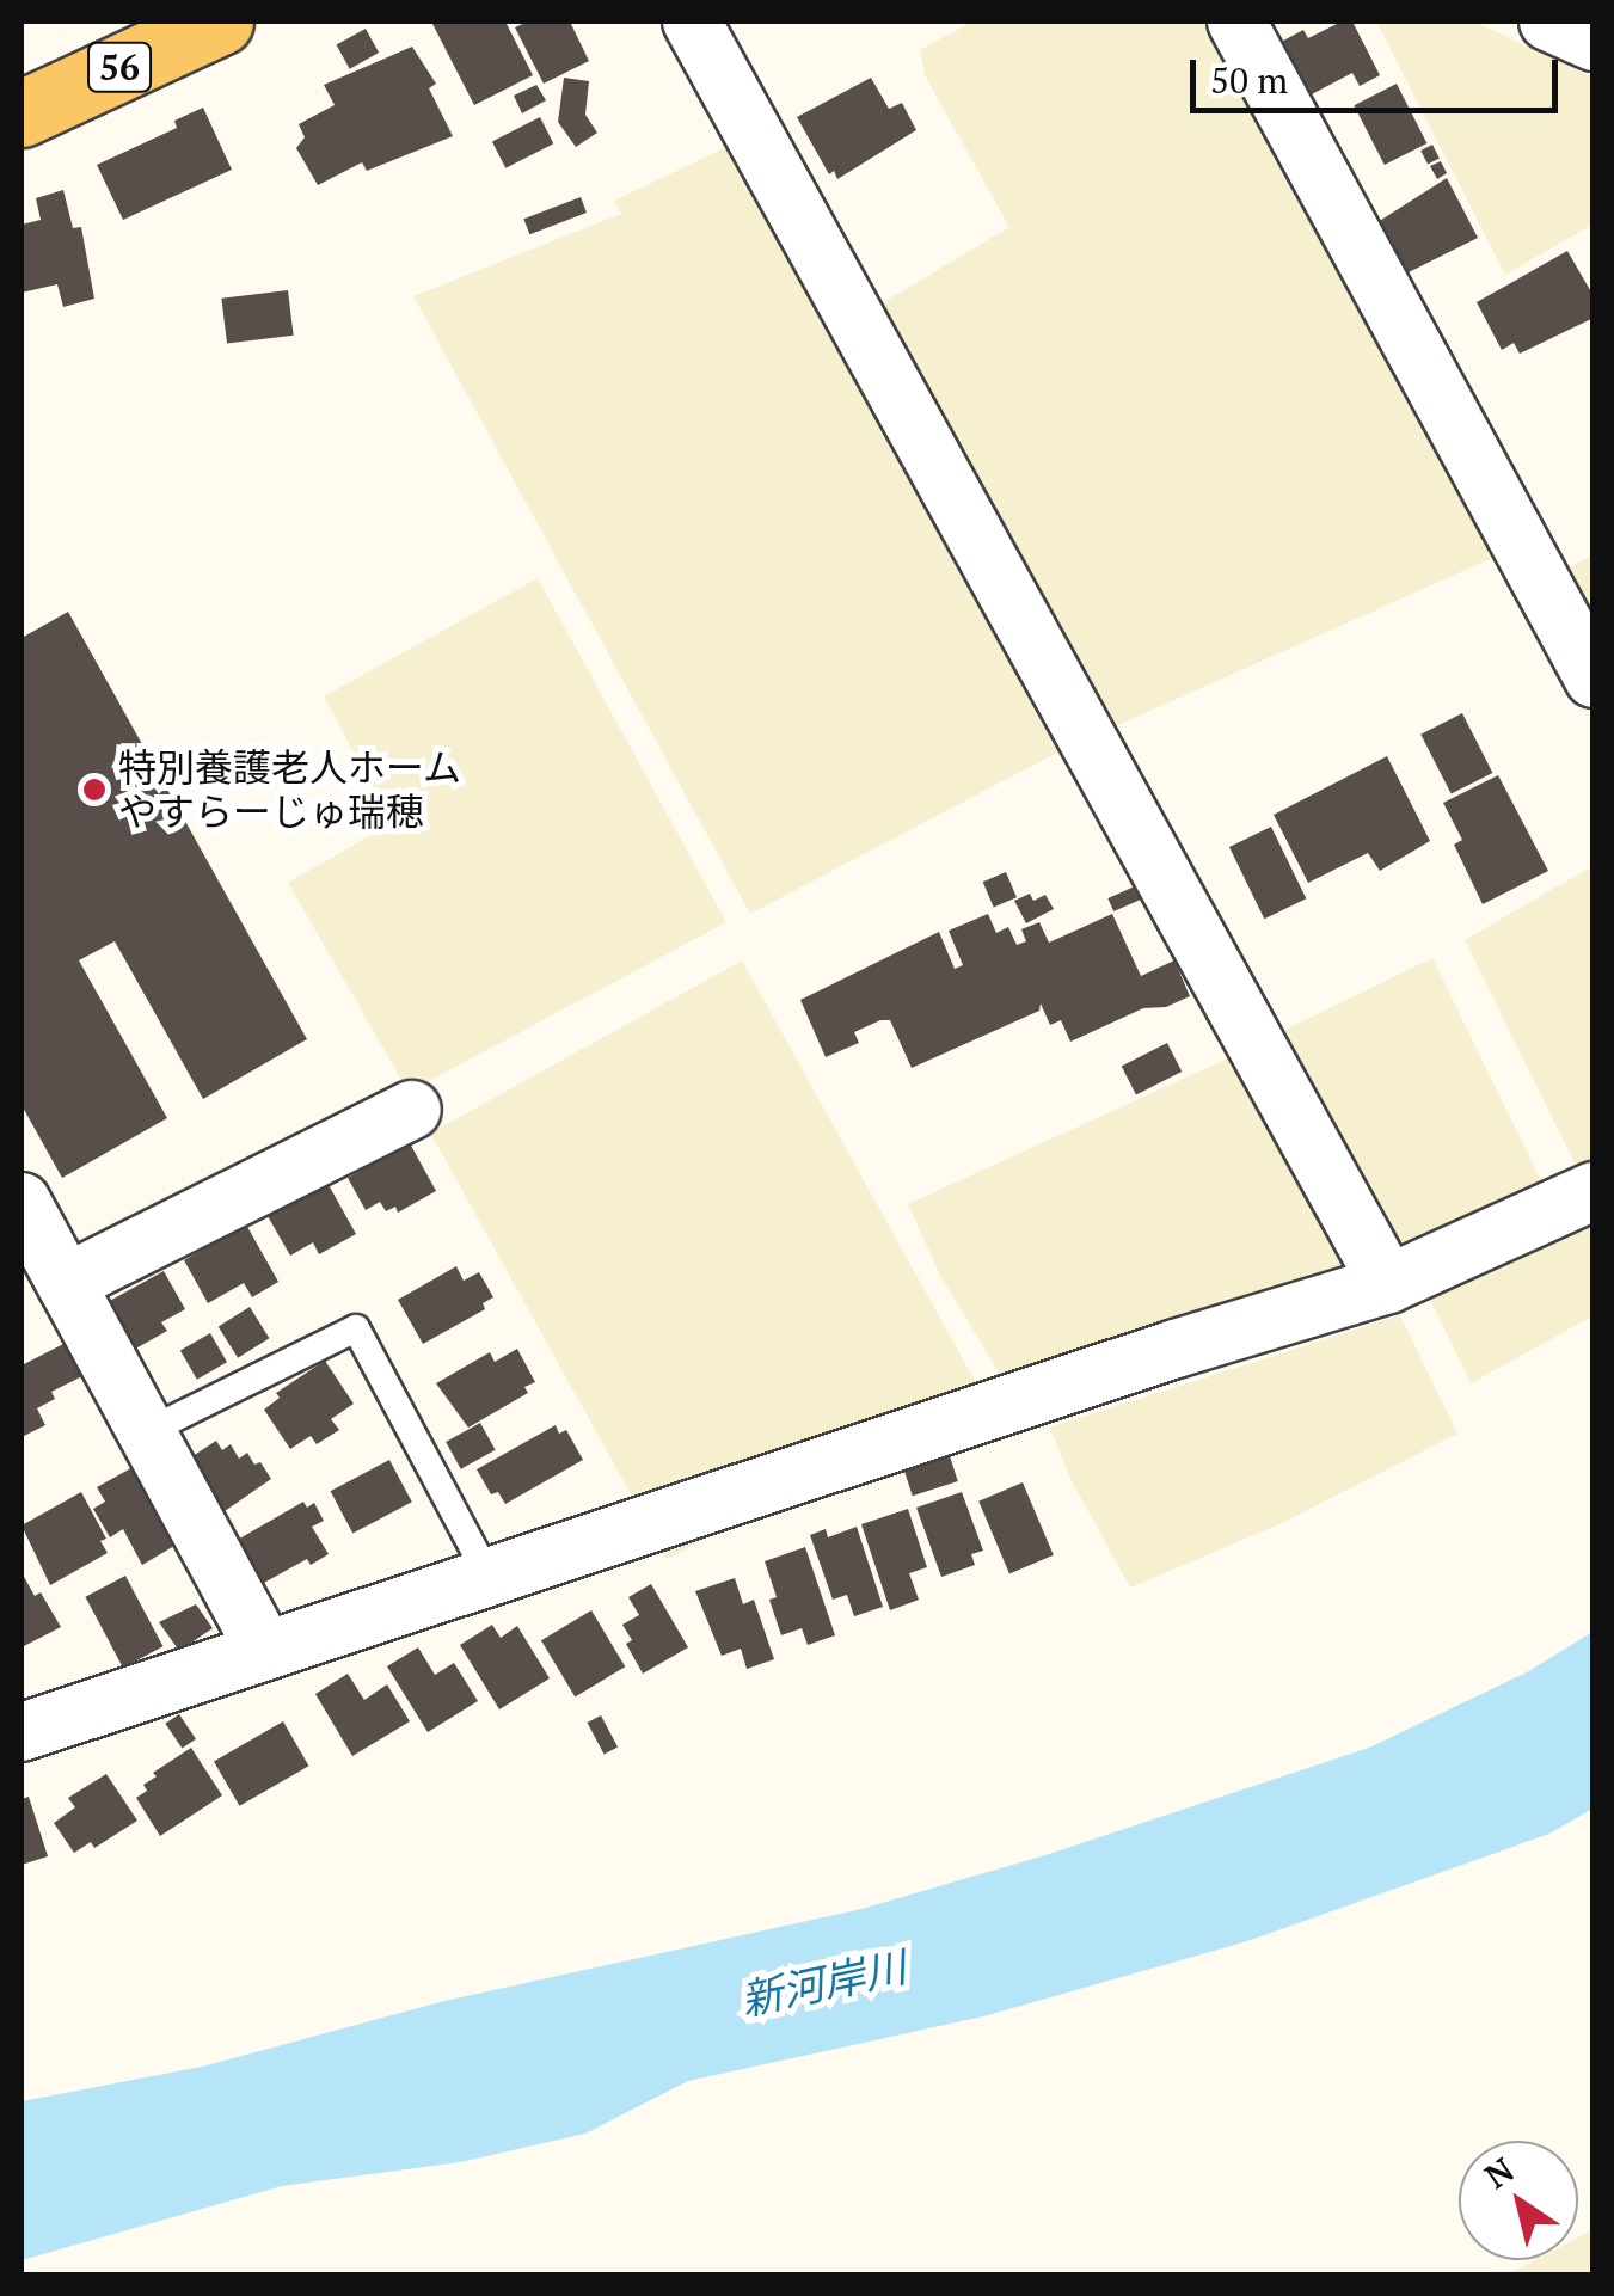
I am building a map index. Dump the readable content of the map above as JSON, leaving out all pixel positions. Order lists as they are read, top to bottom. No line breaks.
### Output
{"streets":{"main road":["56"]},"water":["新河岸川"],"places":["特別養護老人ホーム やすらーじゅ瑞穂"],"scale_bar":"50 m","north":"top left"}
